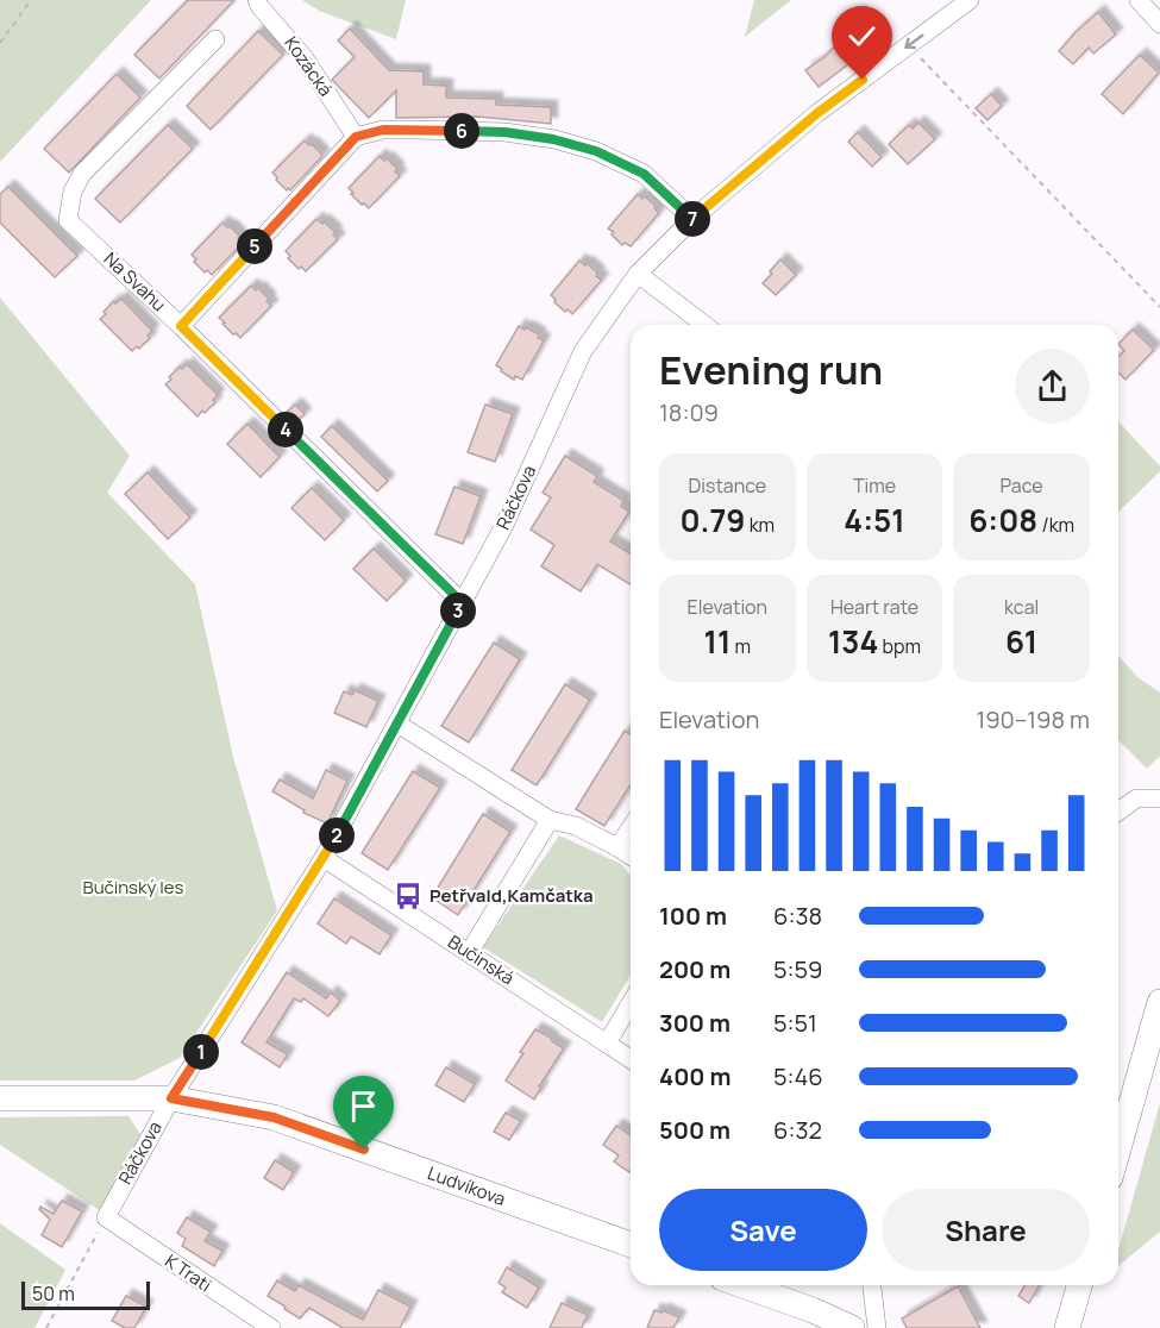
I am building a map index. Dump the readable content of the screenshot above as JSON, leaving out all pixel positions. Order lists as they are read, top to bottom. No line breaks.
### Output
{"streets":{"street":["Kozácká","Na Svahu","Ráčkova","Bučinská","Ludvíkova","K Trati"]},"crossings":[["Na Svahu","Ráčkova"],["Ráčkova","Bučinská"],["Ráčkova","Ludvíkova"],["Ráčkova","K Trati"]],"parks":["Bučinský les"],"places":{"bus stop":["Petřvald,Kamčatka"]},"scale_bar":"50 m","page":{"pins":["6","7","5","4","3","2","1"],"heading":["Evening run","18:09"],"stats":[["Distance","0.79 km"],["Time","4:51"],["Pace","6:08 /km"],["Elevation","11 m"],["Heart rate","134 bpm"],["kcal","61"]],"chart":["Elevation","190–198 m"],"list":[{"name":"100 m","note":"6:38"},{"name":"200 m","note":"5:59"},{"name":"300 m","note":"5:51"},{"name":"400 m","note":"5:46"},{"name":"500 m","note":"6:32"}],"buttons":["Save","Share"],"scale":"50 m"}}
